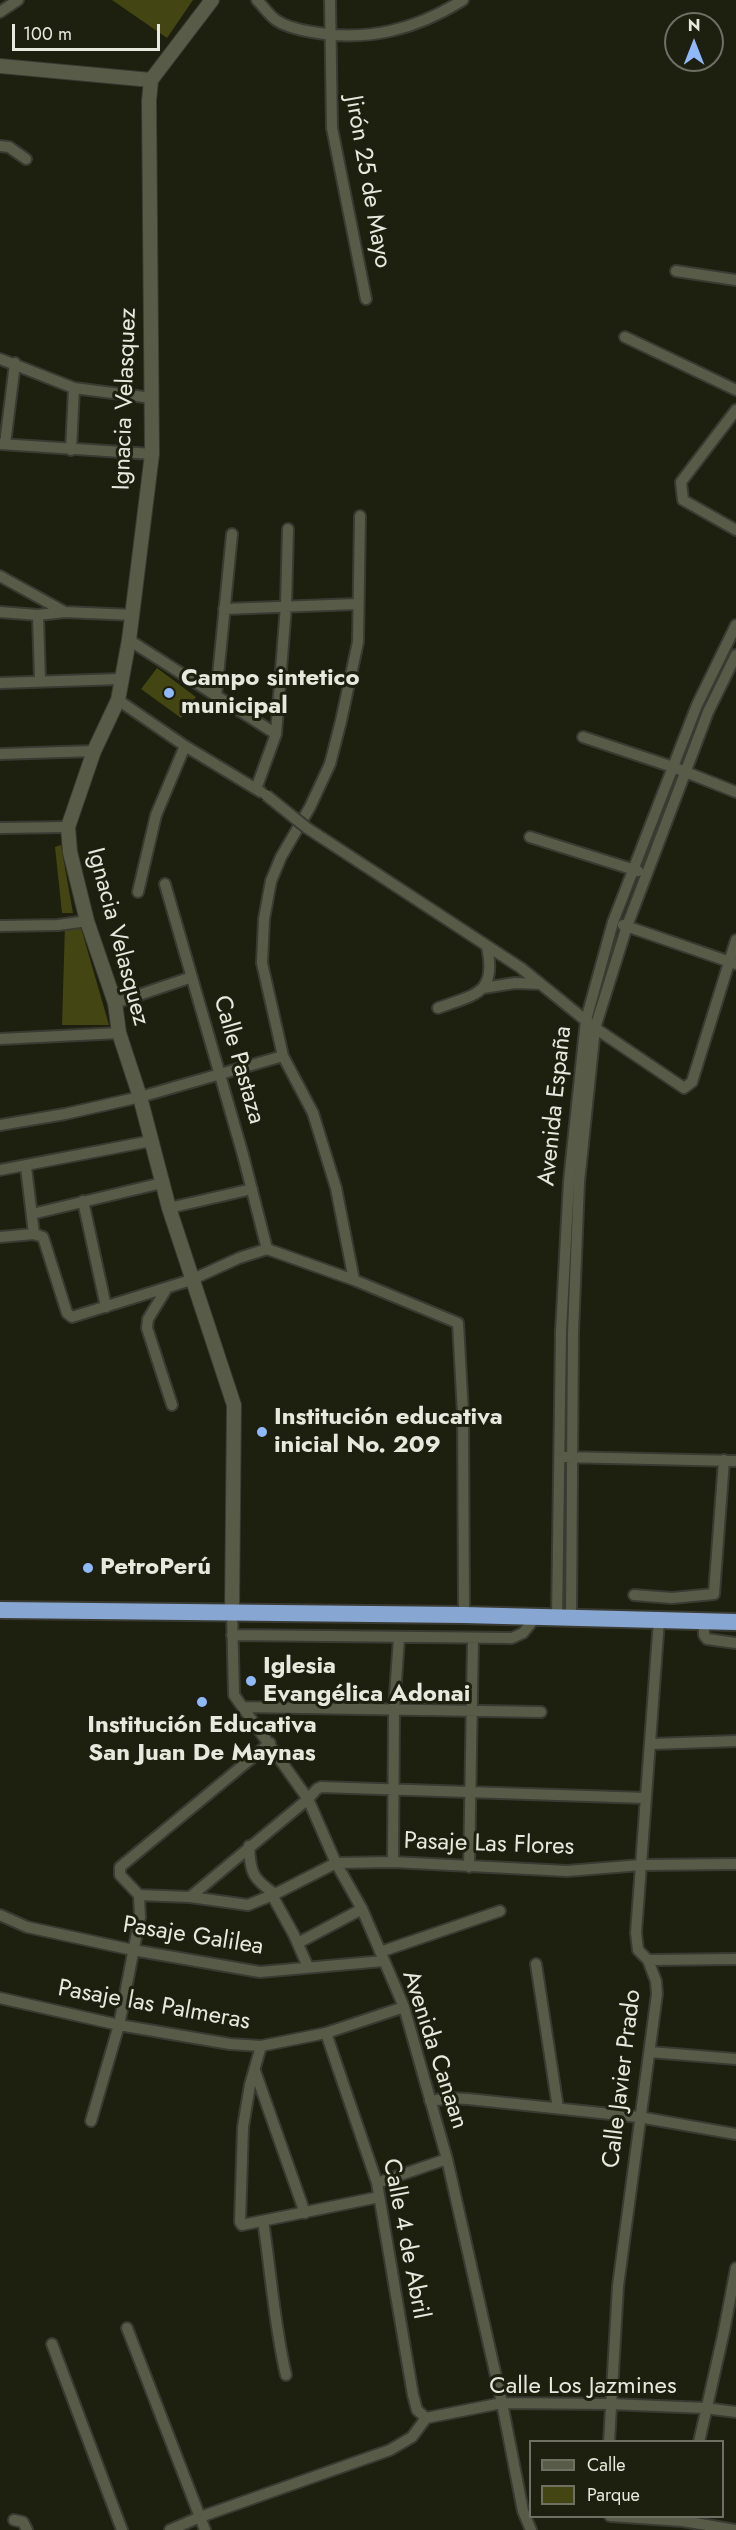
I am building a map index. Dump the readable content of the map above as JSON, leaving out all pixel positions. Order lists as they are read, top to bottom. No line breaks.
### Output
{"streets":{"main road":["Ignacia Velasquez"],"street":["Jirón 25 de Mayo","Calle Pastaza","Avenida España","Pasaje Las Flores","Pasaje Galilea","Pasaje las Palmeras","Avenida Canaan","Calle Javier Prado","Calle 4 de Abril","Calle Los Jazmines"]},"crossings":[["Ignacia Velasquez","Avenida Canaan"],["Pasaje Las Flores","Avenida Canaan"],["Pasaje Las Flores","Calle Javier Prado"],["Pasaje Galilea","Avenida Canaan"],["Pasaje las Palmeras","Avenida Canaan"],["Pasaje las Palmeras","Calle 4 de Abril"],["Avenida Canaan","Calle Los Jazmines"],["Calle Javier Prado","Calle Los Jazmines"],["Calle 4 de Abril","Calle Los Jazmines"]],"places":["Campo sintetico municipal","Institución educativa inicial No. 209","PetroPerú","Iglesia Evangélica Adonai","Institución Educativa San Juan De Maynas"],"legend":["Calle","Parque"],"scale_bar":"100 m","north":"top"}
